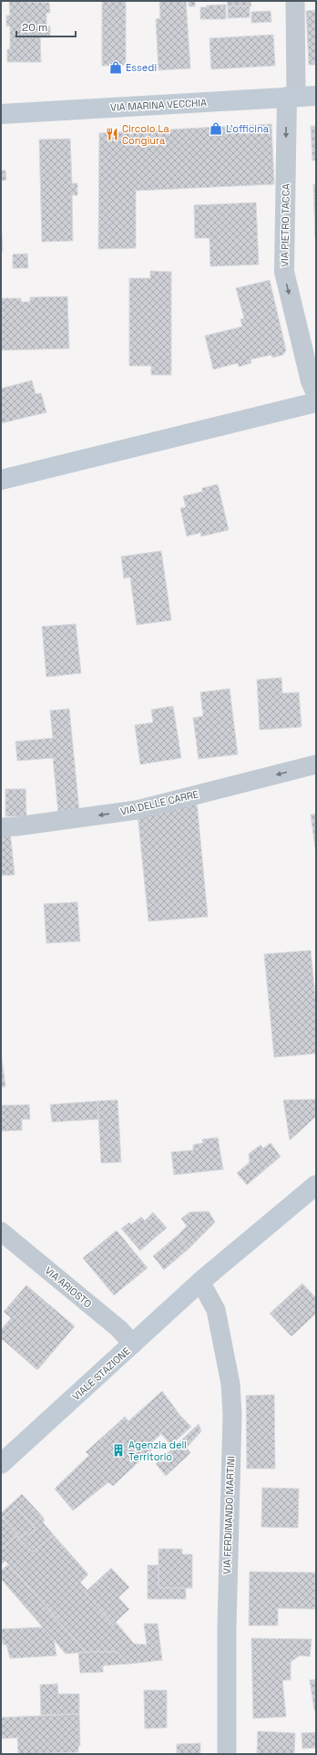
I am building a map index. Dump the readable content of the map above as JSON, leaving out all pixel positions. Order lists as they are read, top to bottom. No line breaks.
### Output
{"streets":{"main road":["VIA MARINA VECCHIA","VIALE STAZIONE"],"street":["VIA PIETRO TACCA","VIA DELLE CARRE","VIA ARIOSTO","VIA FERDINANDO MARTINI"]},"crossings":[["VIA MARINA VECCHIA","VIA PIETRO TACCA"],["VIA ARIOSTO","VIALE STAZIONE"],["VIALE STAZIONE","VIA FERDINANDO MARTINI"]],"one_way":["VIA PIETRO TACCA","VIA DELLE CARRE"],"places":{"shop":["Essedi","L'officina"],"restaurant":["Circolo La Congiura"],"building":["Agenzia dell Territorio"]},"scale_bar":"20 m"}
